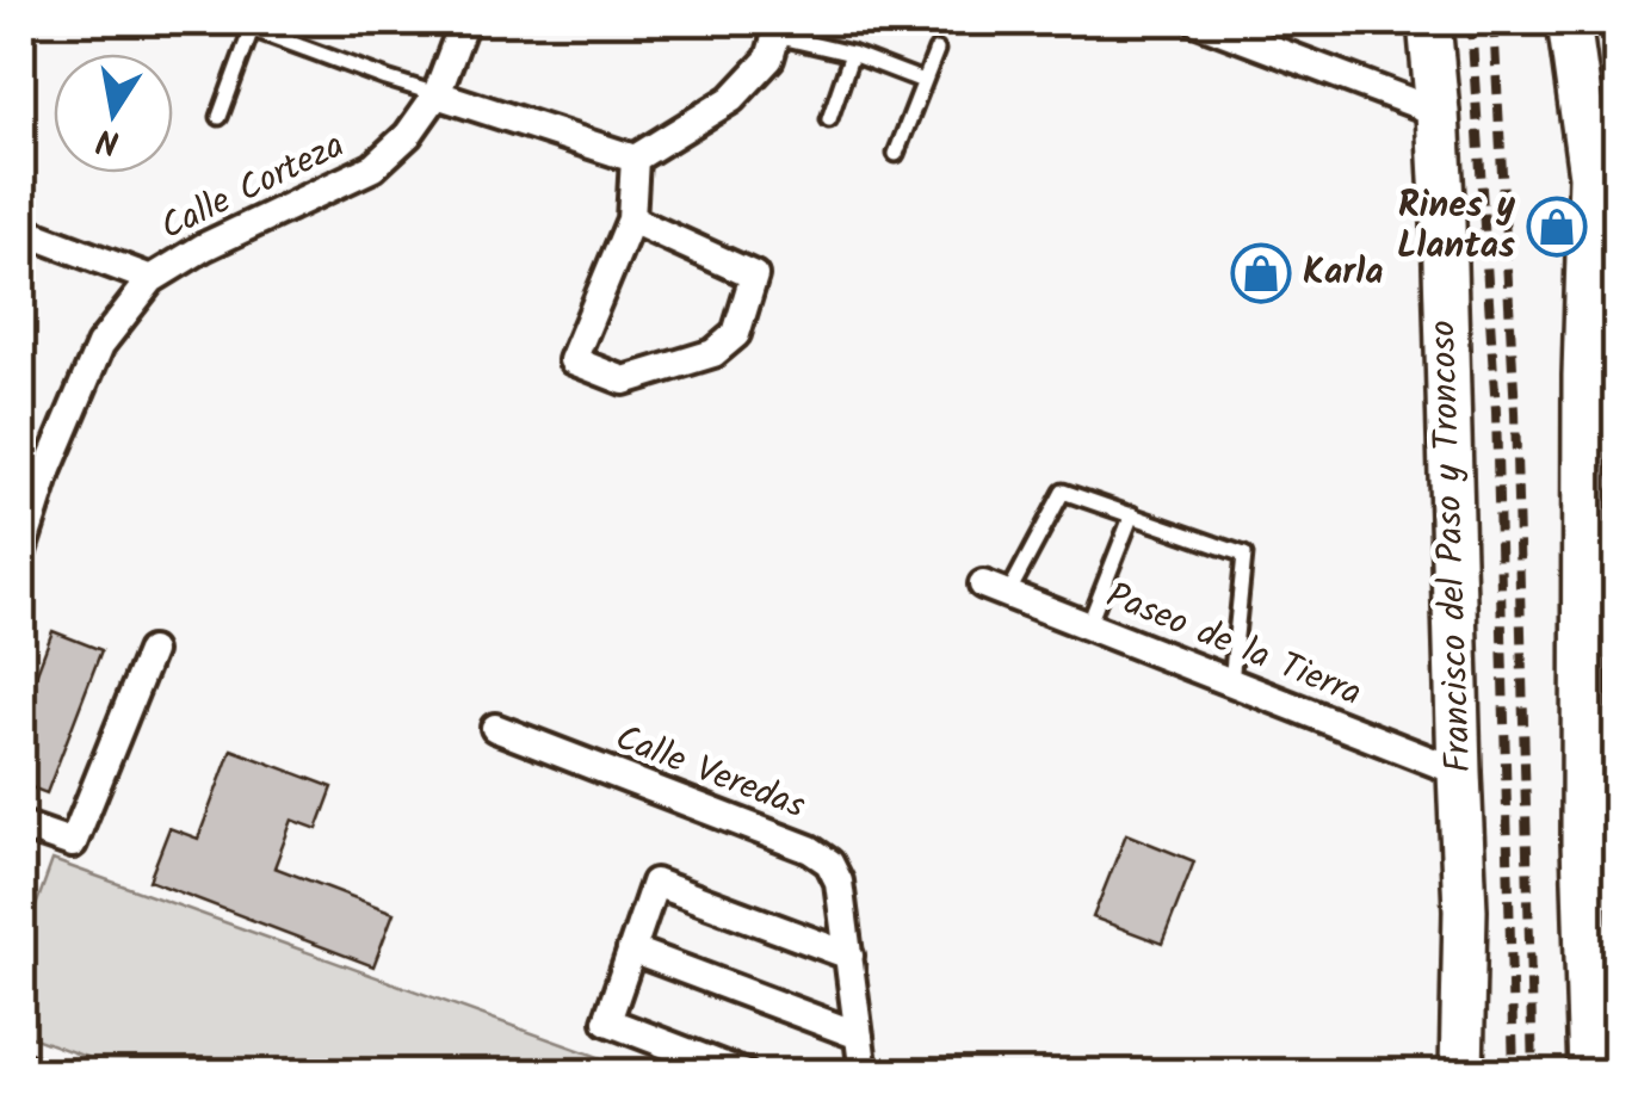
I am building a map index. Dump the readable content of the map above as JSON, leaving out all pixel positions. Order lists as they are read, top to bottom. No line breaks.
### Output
{"streets":{"main road":["Francisco del Paso y Troncoso"],"street":["Calle Corteza","Paseo de la Tierra","Calle Veredas"]},"crossings":[["Francisco del Paso y Troncoso","Paseo de la Tierra"]],"places":{"shop":["Rines y Llantas","Karla"]},"north":"bottom"}
